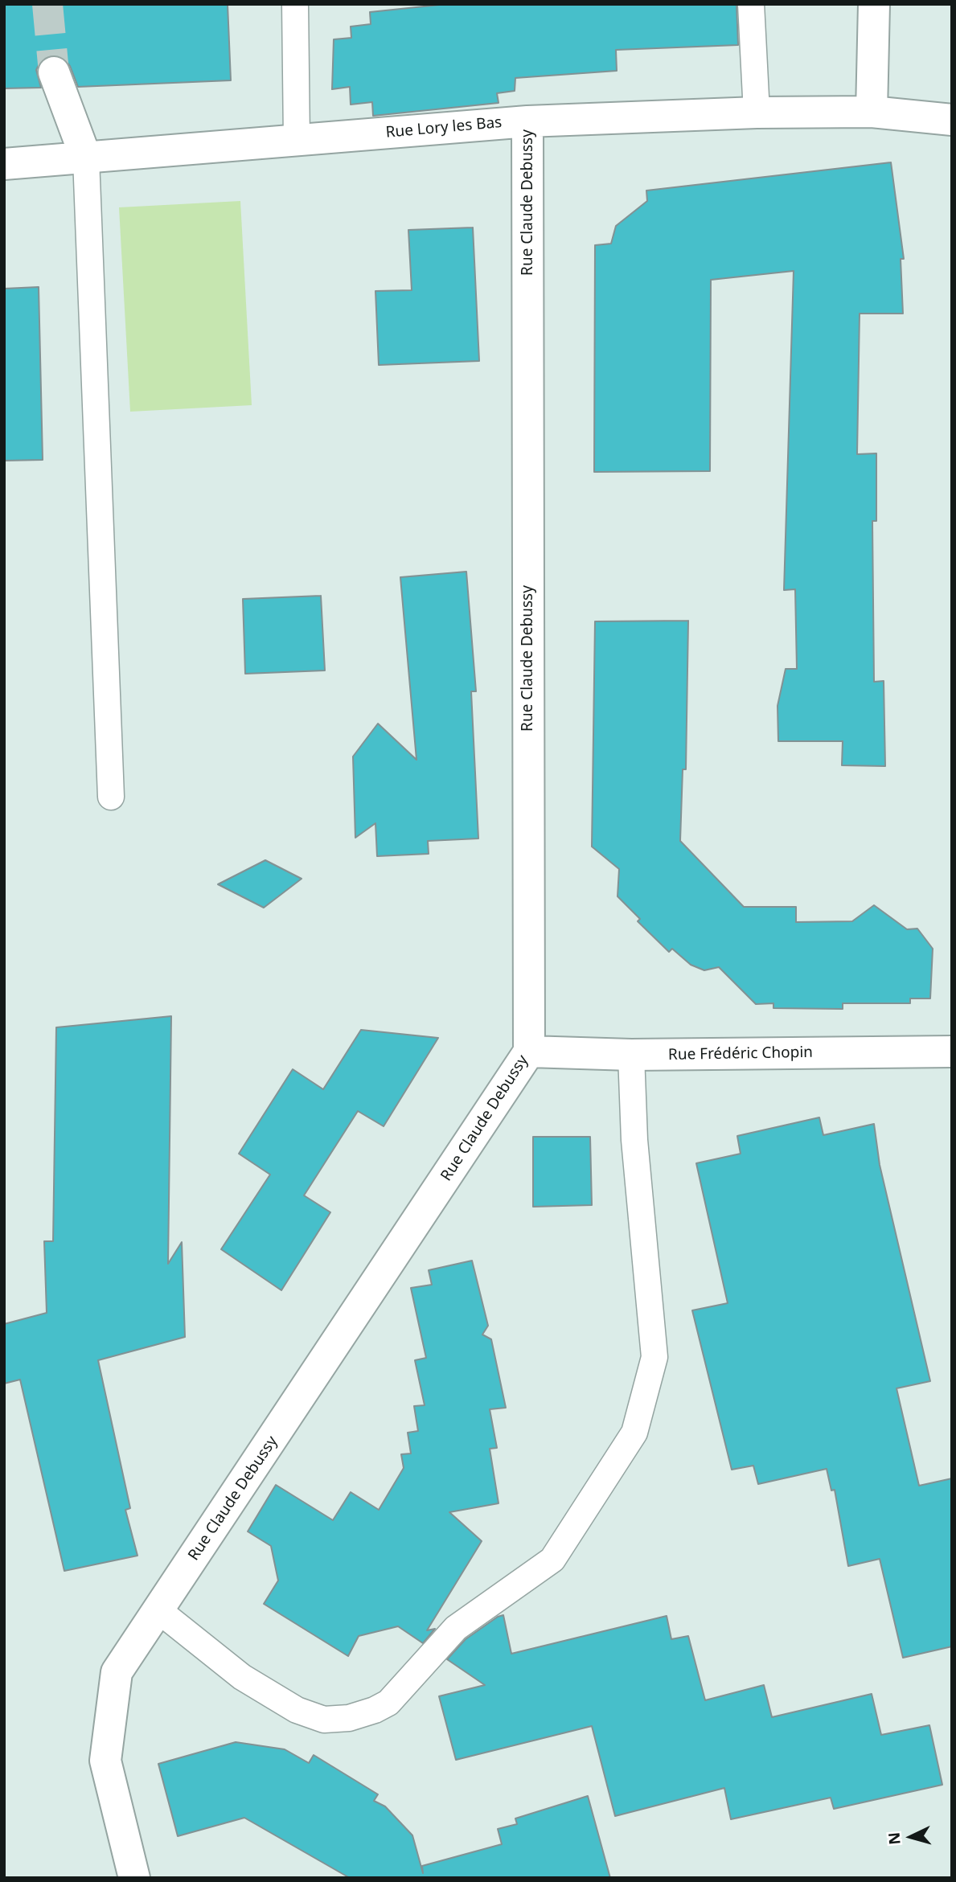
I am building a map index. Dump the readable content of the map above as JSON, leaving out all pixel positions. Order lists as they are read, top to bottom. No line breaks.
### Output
{"streets":{"street":["Rue Lory les Bas","Rue Claude Debussy","Rue Frédéric Chopin"]},"crossings":[["Rue Lory les Bas","Rue Claude Debussy"],["Rue Claude Debussy","Rue Frédéric Chopin"]],"north":"left"}
